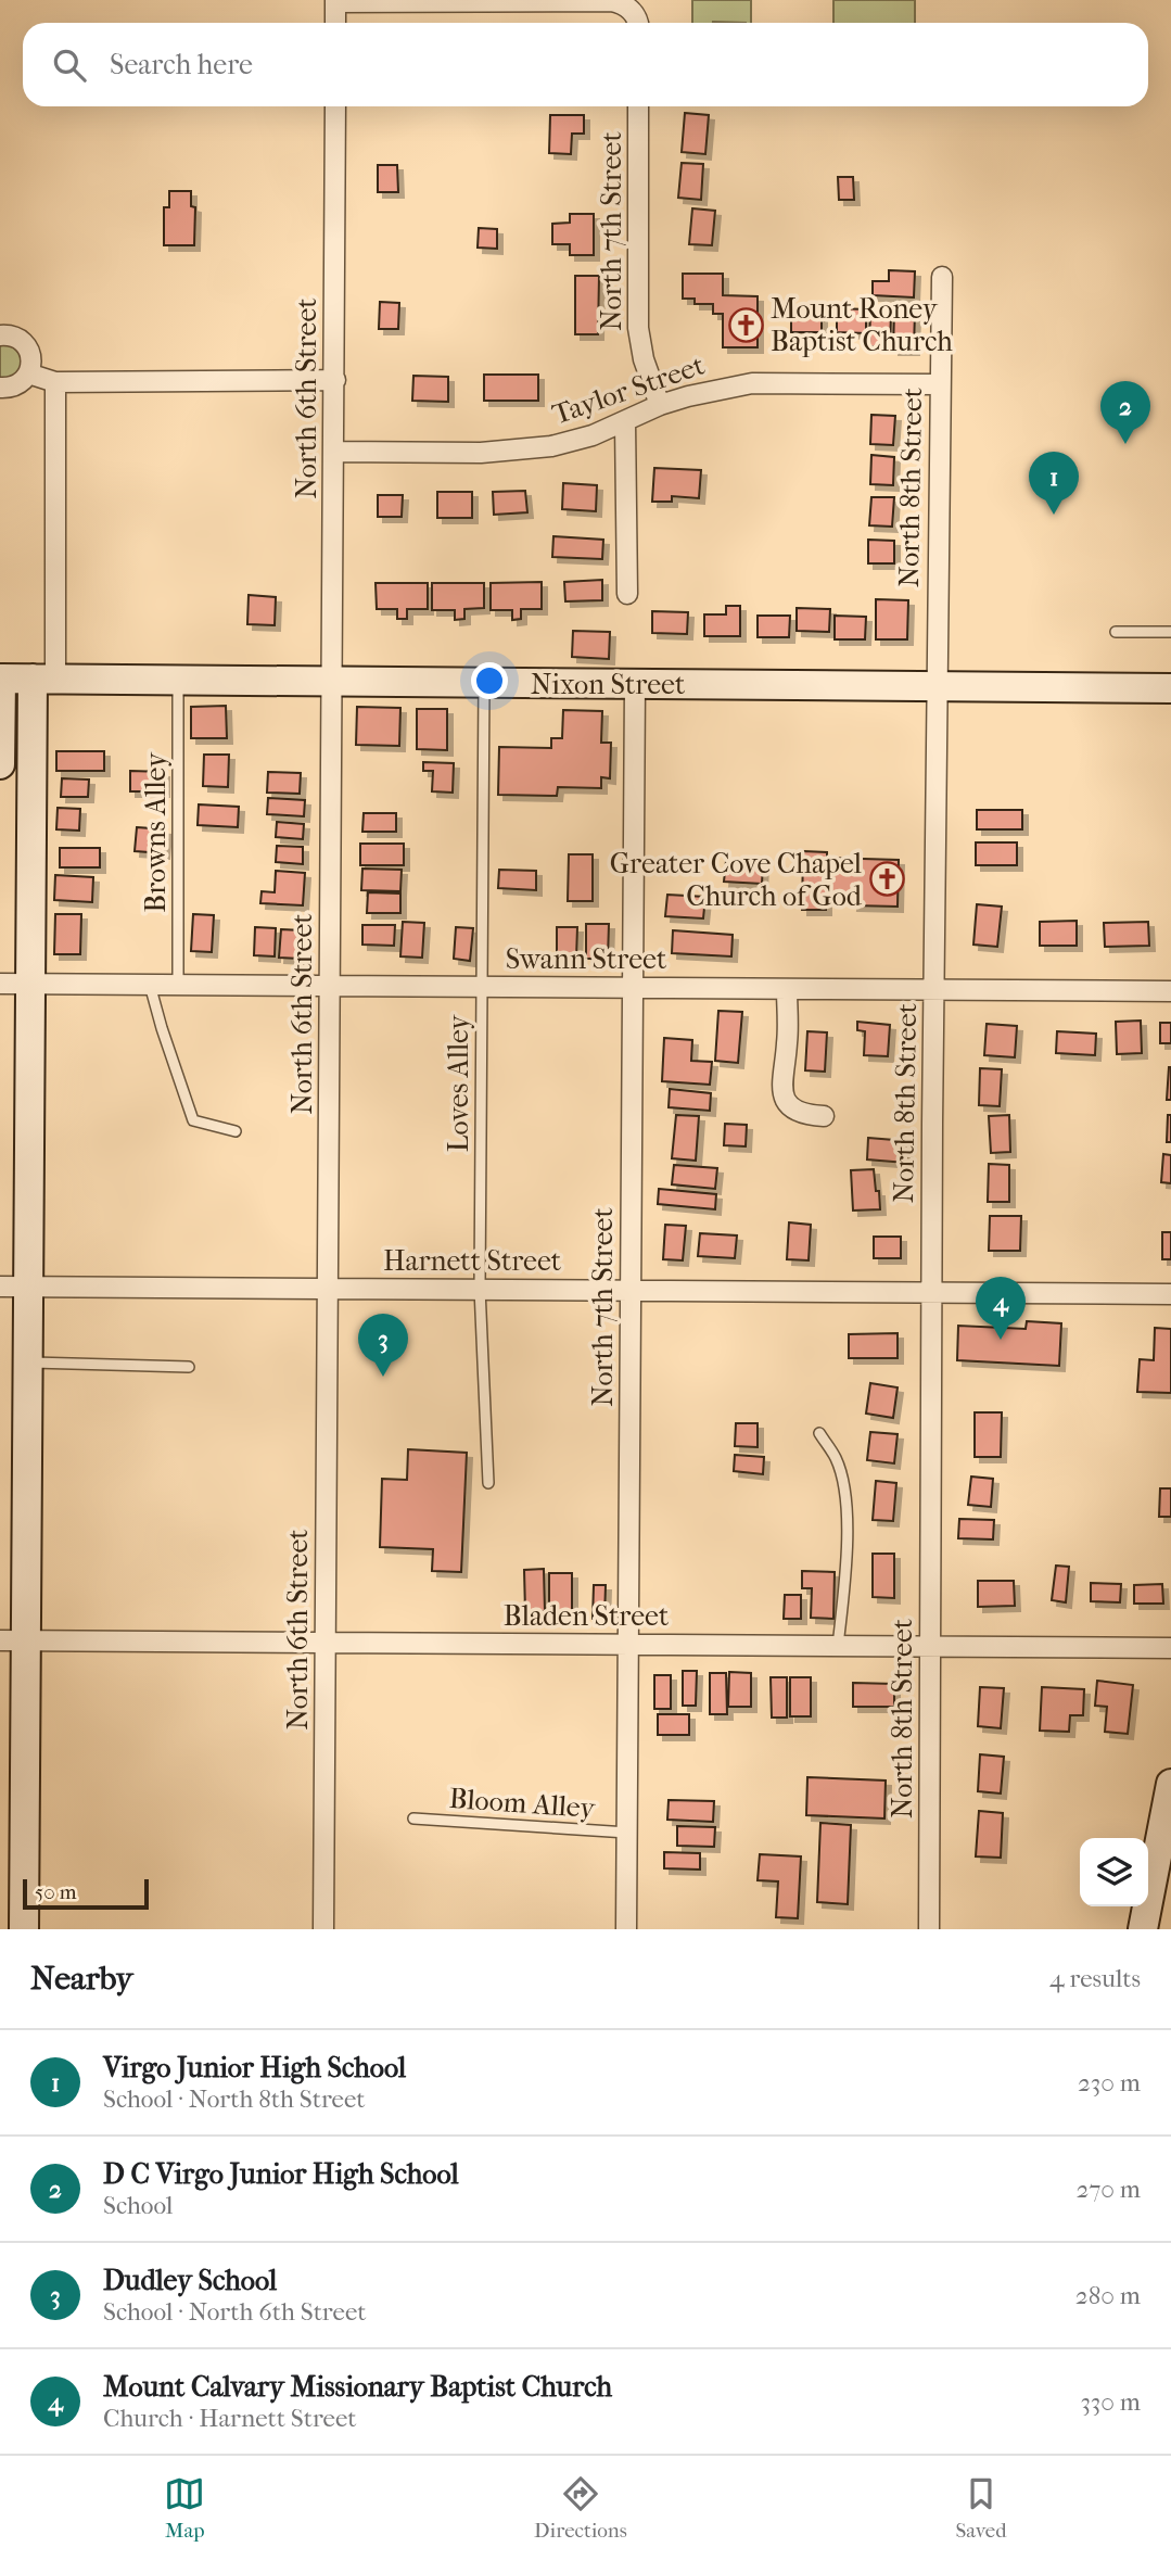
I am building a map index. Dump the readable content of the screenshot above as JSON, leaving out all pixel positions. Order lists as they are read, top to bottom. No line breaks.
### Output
{"streets":{"street":["North 7th Street","Taylor Street","North 6th Street","North 8th Street","Nixon Street","Swann Street","Harnett Street","Bladen Street"],"lane":["Browns Alley","Loves Alley","Bloom Alley"]},"crossings":[["North 7th Street","Taylor Street"],["North 7th Street","Nixon Street"],["North 7th Street","Swann Street"],["North 7th Street","Harnett Street"],["North 7th Street","Bladen Street"],["North 7th Street","Bloom Alley"],["Taylor Street","North 6th Street"],["Taylor Street","North 8th Street"],["North 6th Street","Nixon Street"],["North 6th Street","Swann Street"],["North 6th Street","Harnett Street"],["North 6th Street","Bladen Street"],["North 8th Street","Nixon Street"],["North 8th Street","Swann Street"],["North 8th Street","Harnett Street"],["North 8th Street","Bladen Street"],["Nixon Street","Browns Alley"],["Nixon Street","Loves Alley"],["Browns Alley","Swann Street"],["Swann Street","Loves Alley"],["Loves Alley","Harnett Street"]],"places":{"church":["Mount Roney Baptist Church","Greater Cove Chapel Church of God"]},"scale_bar":"50 m","page":{"search":"Search here","pins":["2","1","4","3"],"scale":"50 m","heading":["Nearby","4 results"],"list":[{"mark":"1","name":"Virgo Junior High School","note":"School · North 8th Street","value":"230 m"},{"mark":"2","name":"D C Virgo Junior High School","note":"School","value":"270 m"},{"mark":"3","name":"Dudley School","note":"School · North 6th Street","value":"280 m"},{"mark":"4","name":"Mount Calvary Missionary Baptist Church","note":"Church · Harnett Street","value":"330 m"}],"nav":["Map","Directions","Saved"]}}
